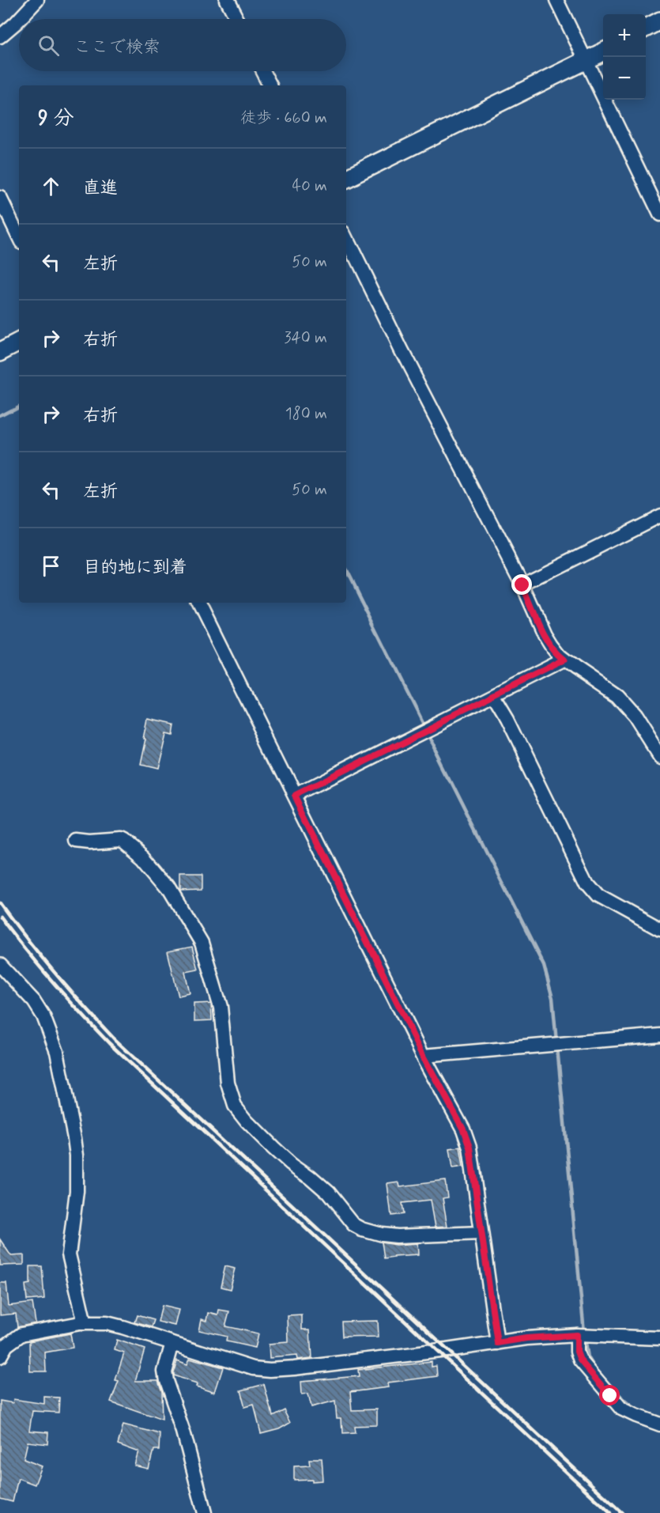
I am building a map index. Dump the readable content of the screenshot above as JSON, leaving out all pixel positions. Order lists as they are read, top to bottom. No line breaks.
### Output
{"page":{"map_buttons":["+","−"],"search":"ここで検索","heading":["9 分","徒歩 · 660 m"],"list":[["直進","40 m"],["左折","50 m"],["右折","340 m"],["右折","180 m"],["左折","50 m"],"目的地に到着"]}}
